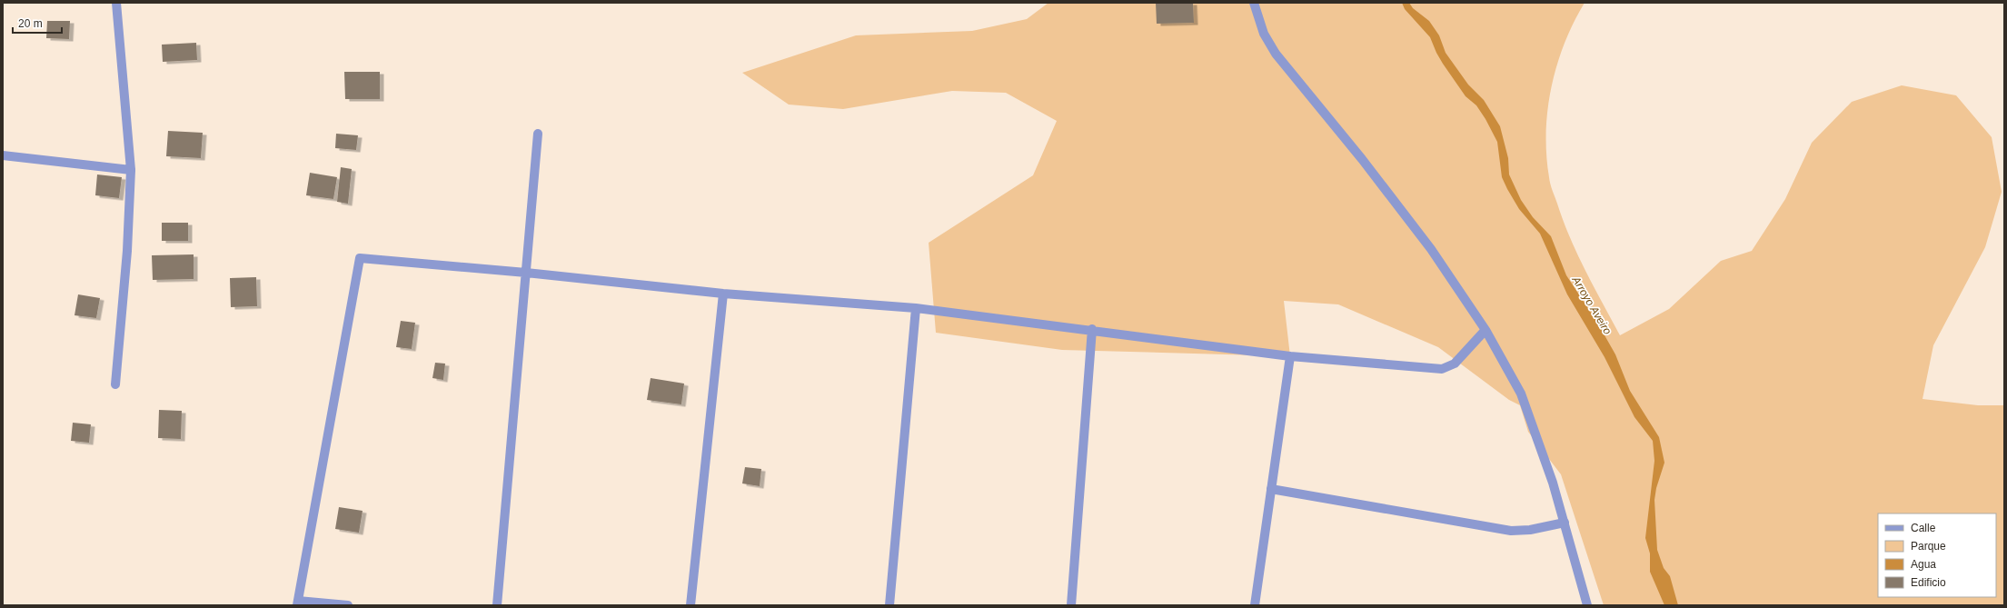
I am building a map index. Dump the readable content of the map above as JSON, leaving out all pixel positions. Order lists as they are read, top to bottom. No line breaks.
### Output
{"water":["Arroyo Aveiro"],"legend":["Calle","Parque","Agua","Edificio"],"scale_bar":"20 m"}
